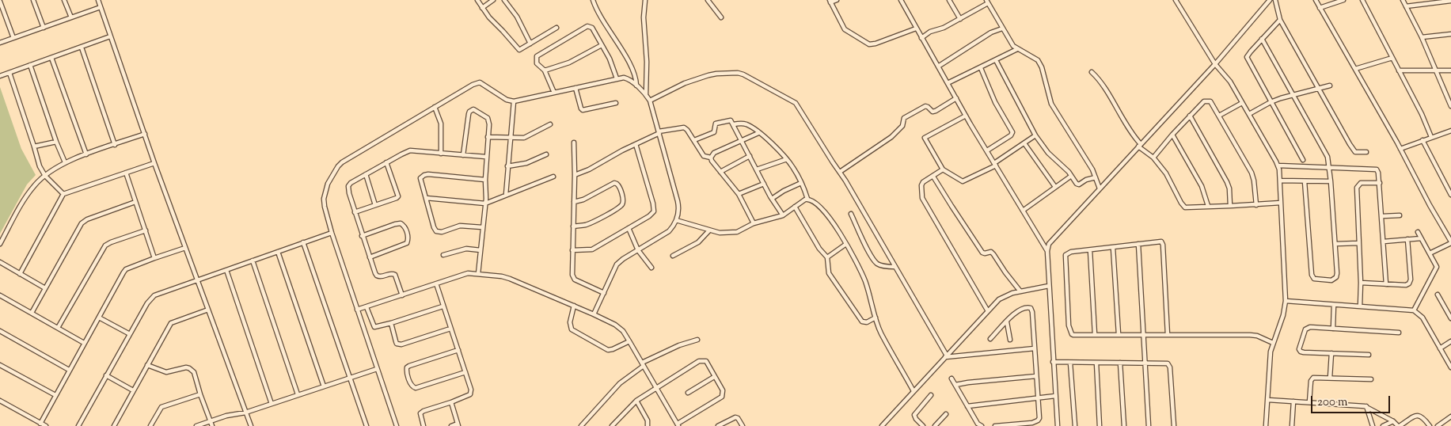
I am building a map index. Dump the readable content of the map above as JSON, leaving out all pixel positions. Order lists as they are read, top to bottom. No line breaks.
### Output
{"scale_bar":"200 m"}
